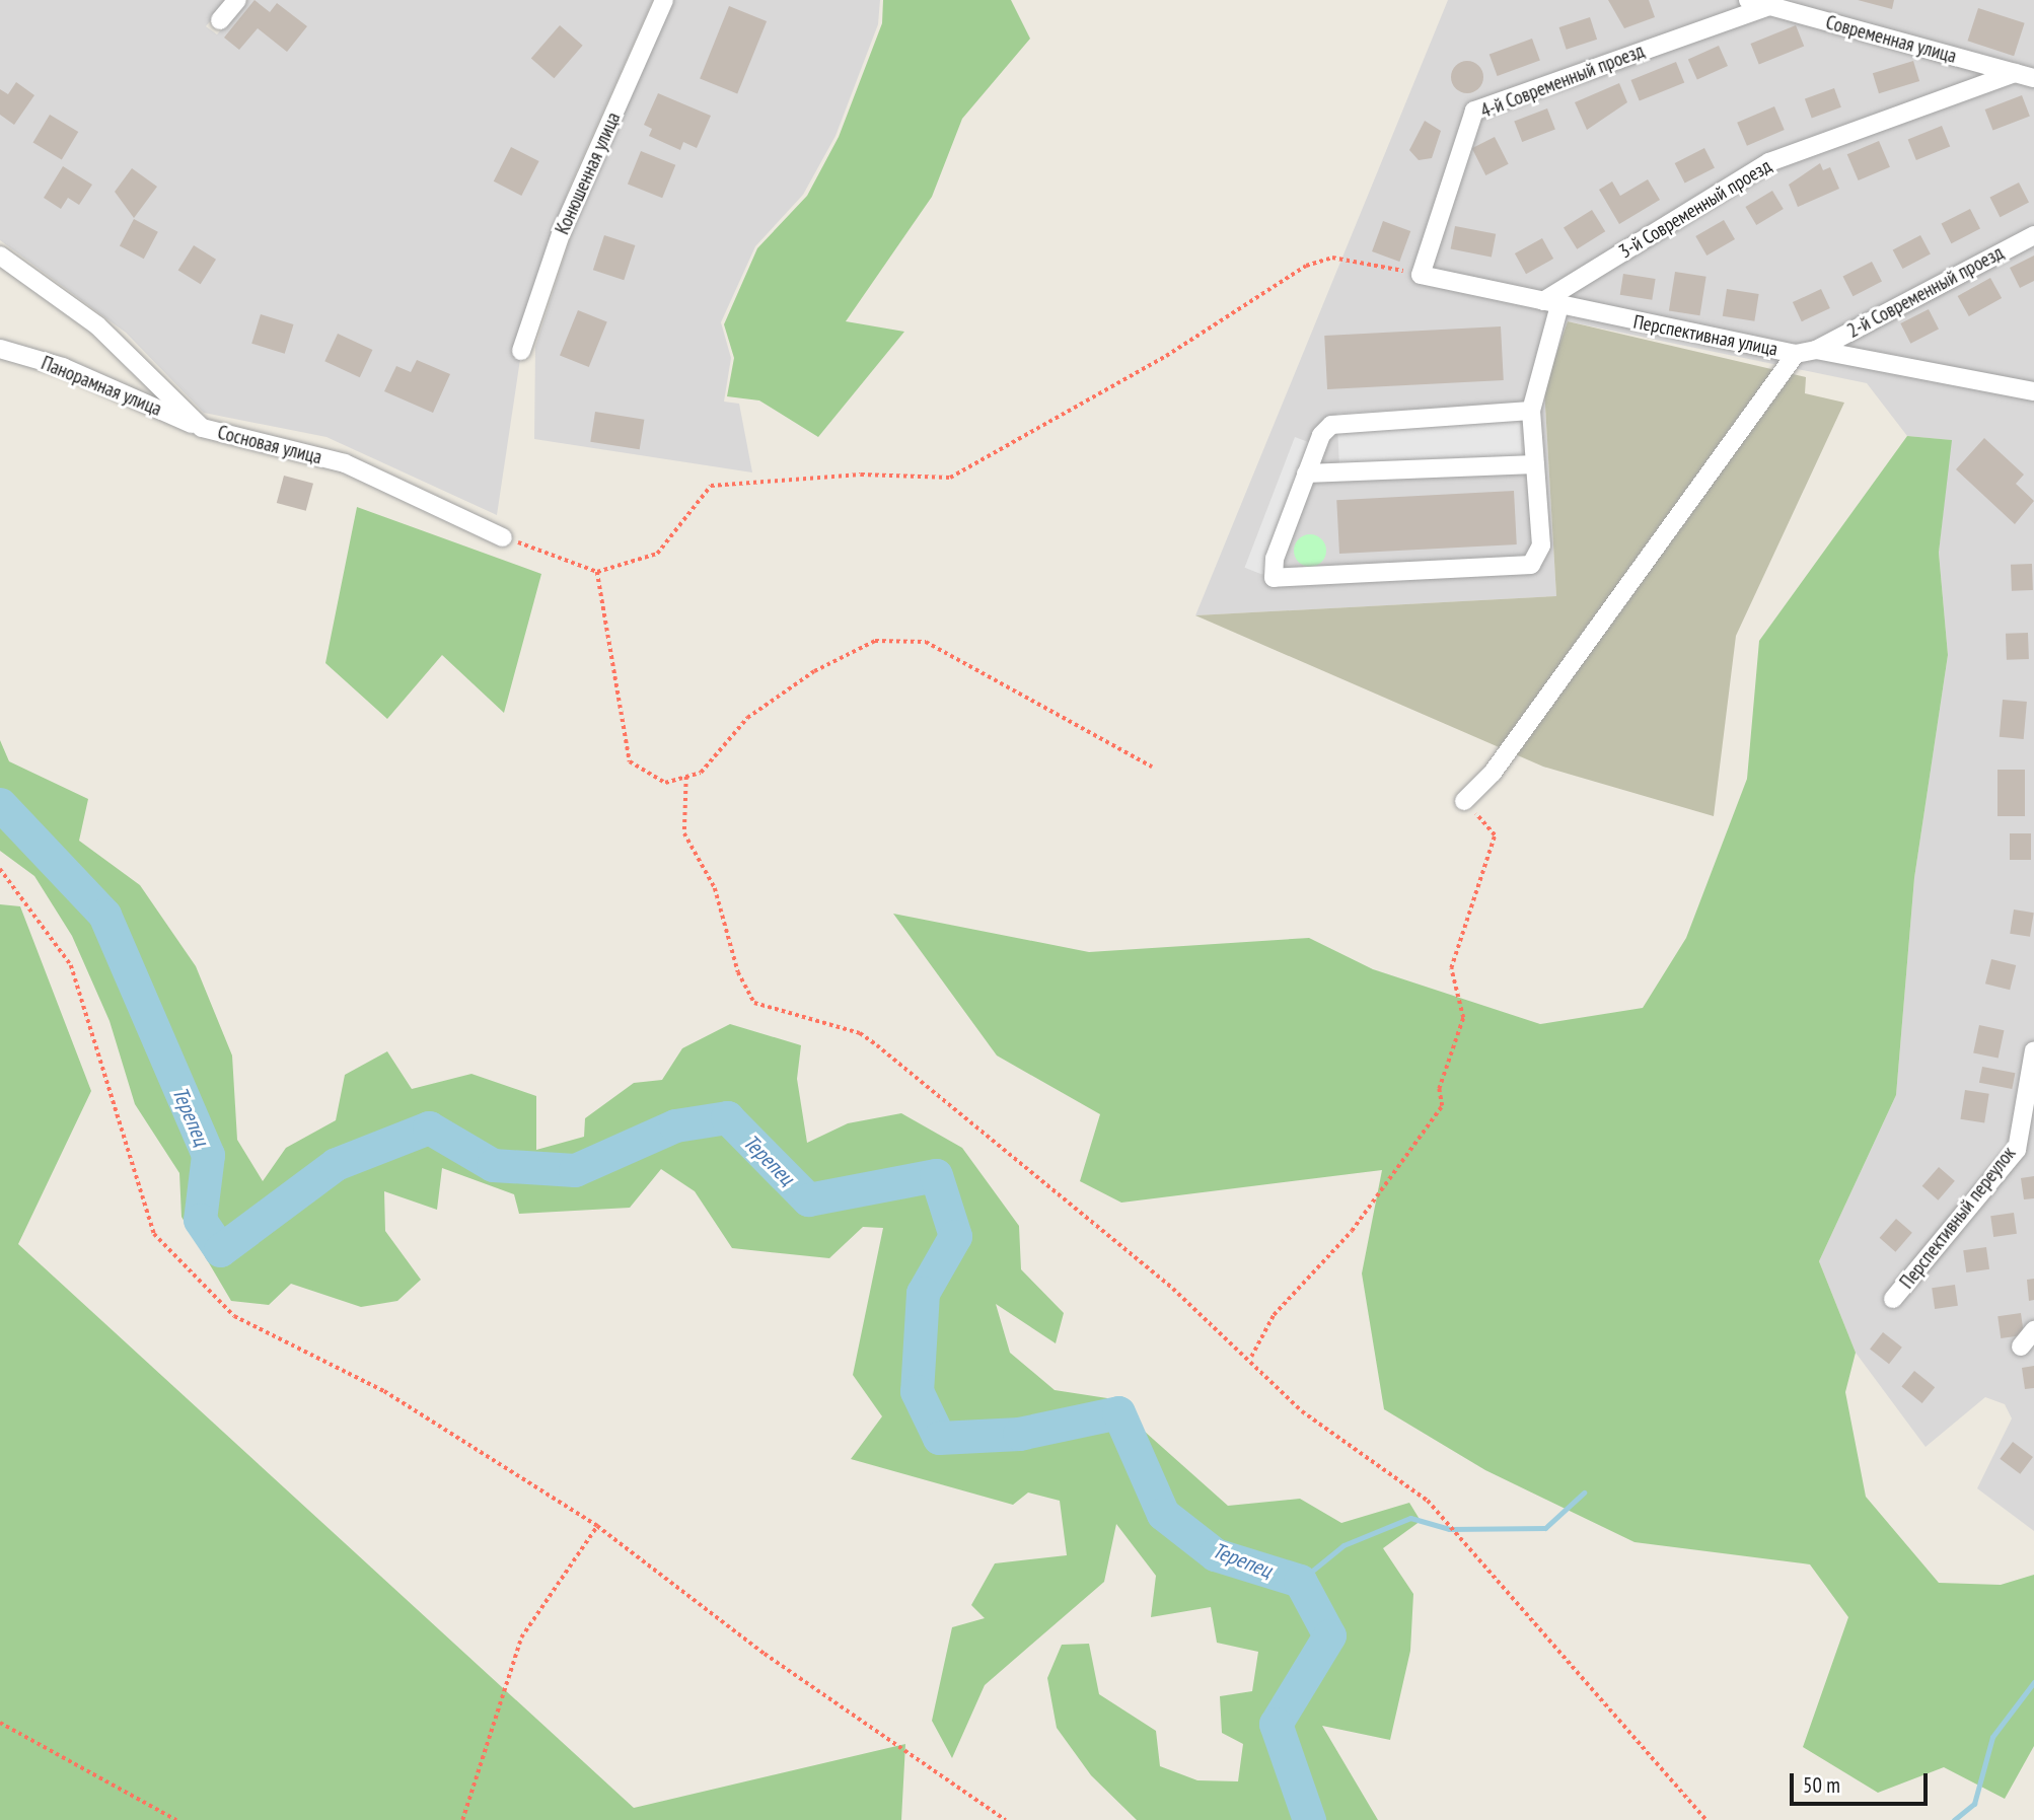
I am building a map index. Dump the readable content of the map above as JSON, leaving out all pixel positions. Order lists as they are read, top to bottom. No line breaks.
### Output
{"streets":{"street":["Современная улица","4-й Современный проезд","Конюшенная улица","3-й Современный проезд","2-й Современный проезд","Перспективная улица","Панорамная улица","Сосновая улица","Перспективный переулок"]},"crossings":[["Современная улица","4-й Современный проезд"],["Современная улица","3-й Современный проезд"],["4-й Современный проезд","Перспективная улица"],["3-й Современный проезд","Перспективная улица"],["2-й Современный проезд","Перспективная улица"],["Панорамная улица","Сосновая улица"]],"water":["Терепец"],"scale_bar":"50 m"}
